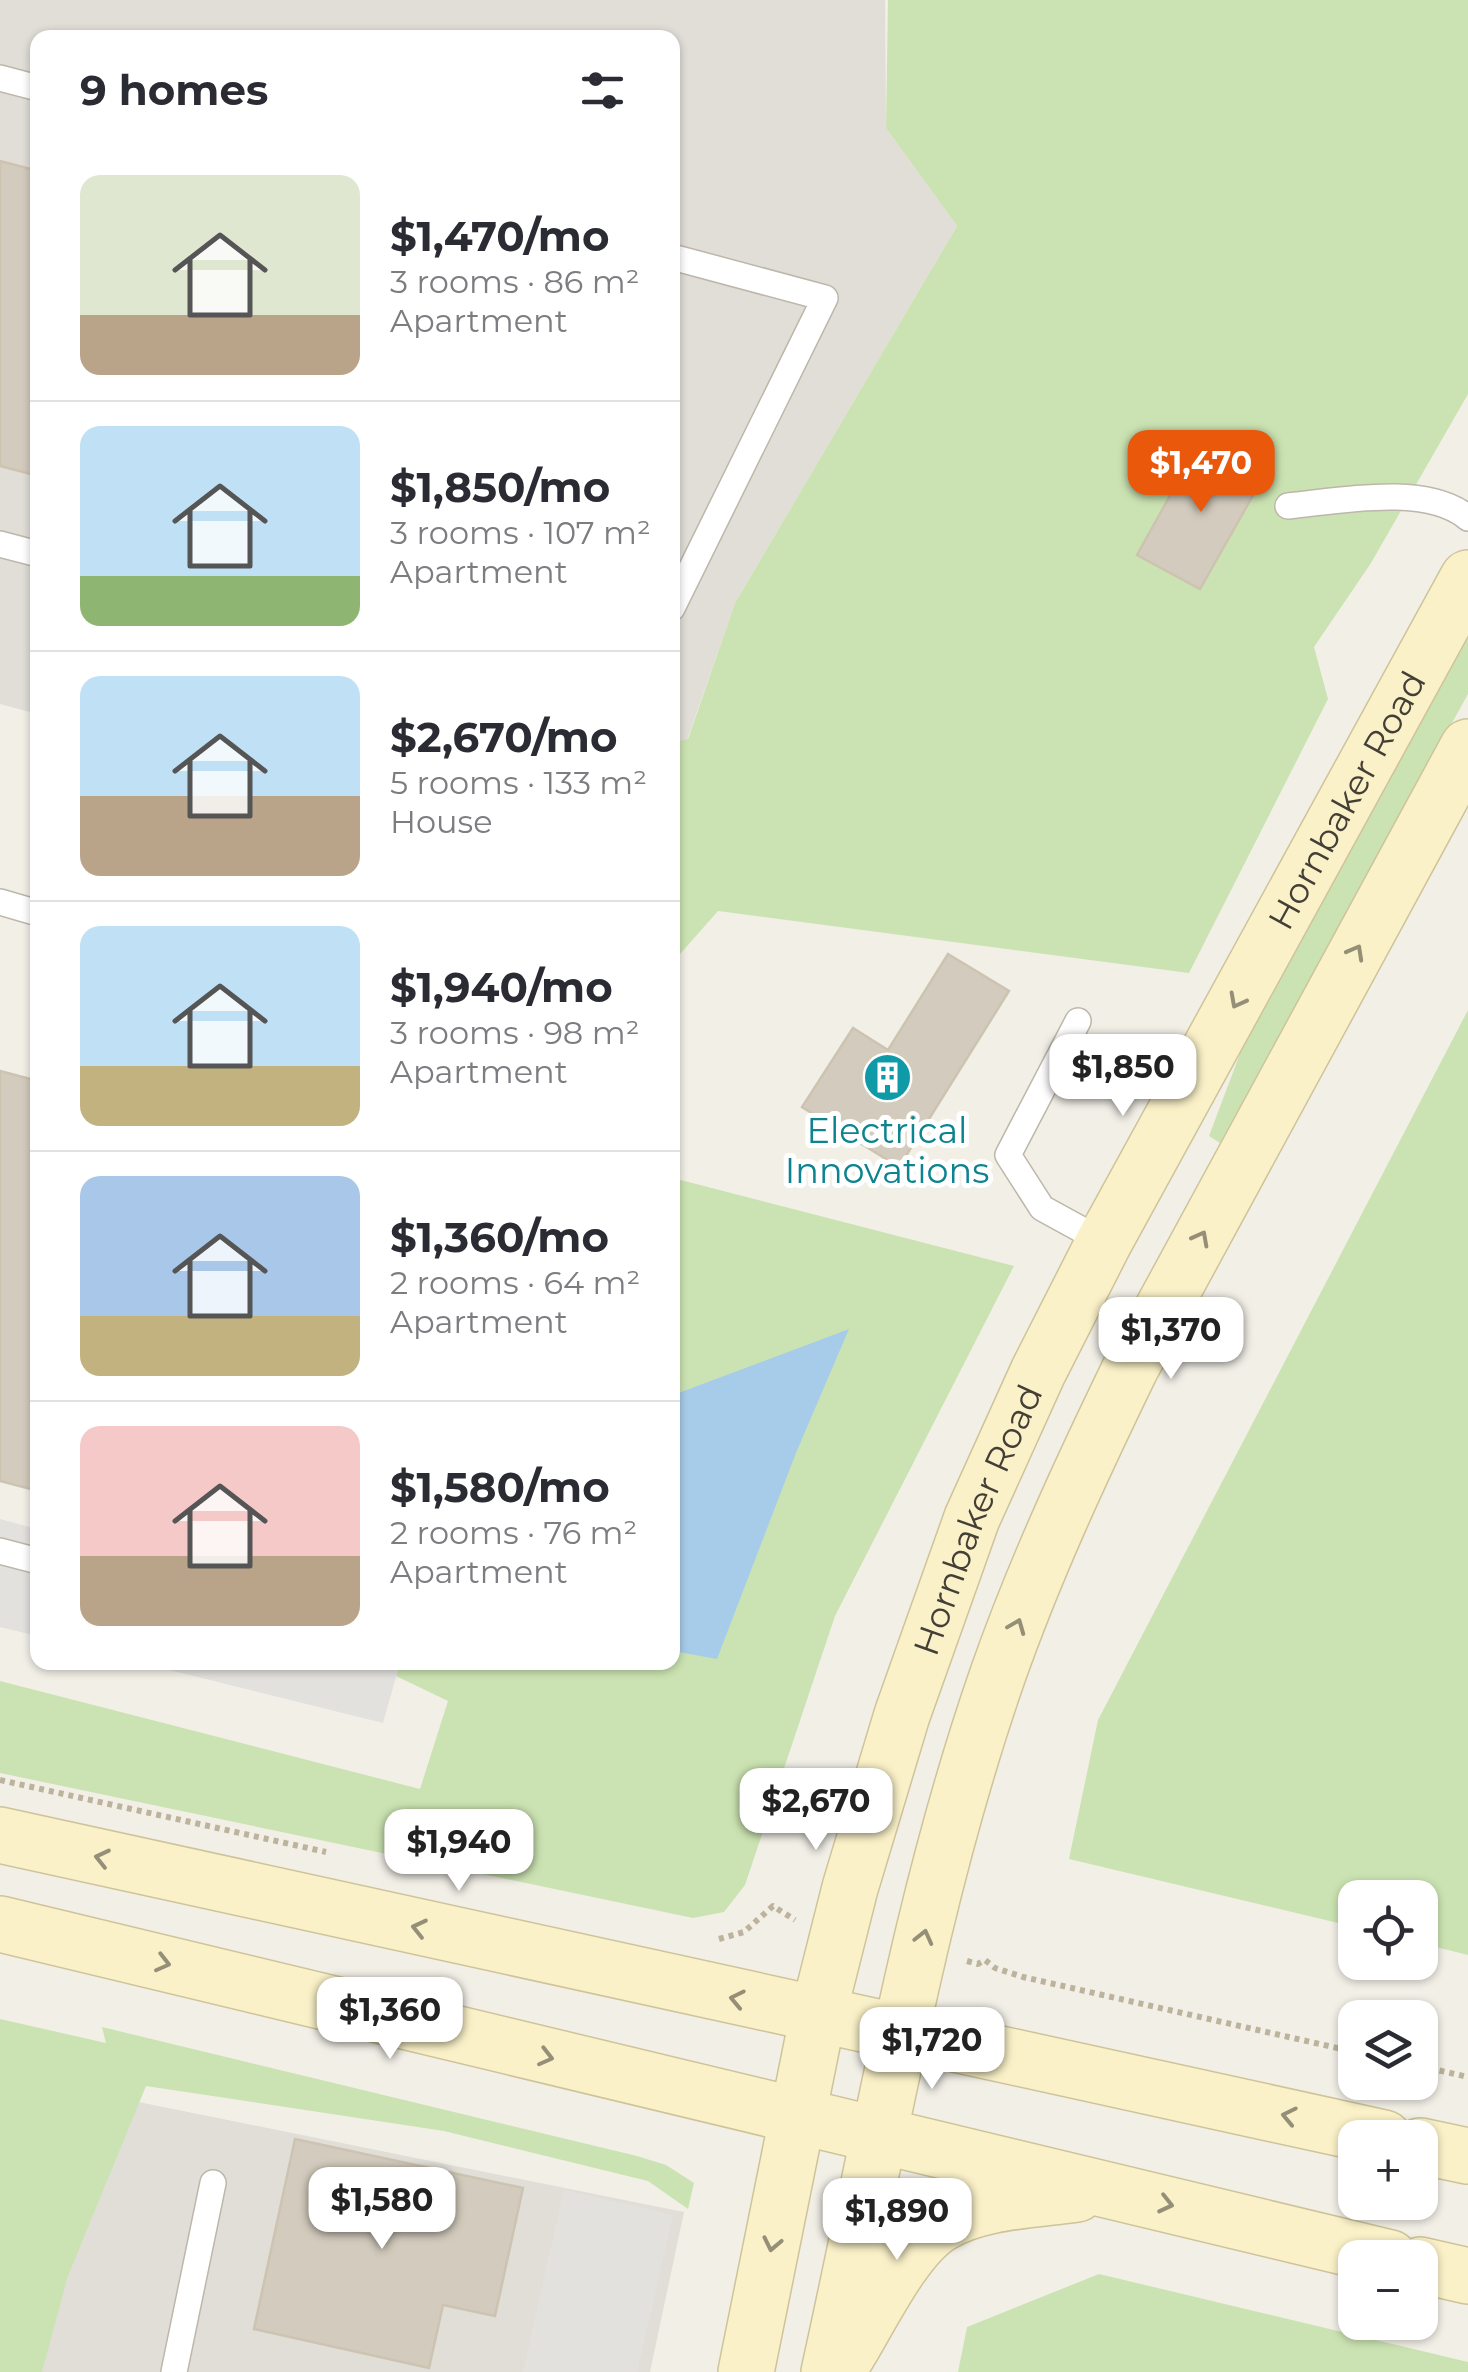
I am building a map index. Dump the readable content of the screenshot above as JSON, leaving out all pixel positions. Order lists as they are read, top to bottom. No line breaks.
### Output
{"streets":{"main road":["Hornbaker Road"]},"places":{"building":["Electrical Innovations"]},"page":{"heading":"9 homes","list":[{"name":"$1,470/mo","note":"3 rooms · 86 m² · Apartment"},{"name":"$1,850/mo","note":"3 rooms · 107 m² · Apartment"},{"name":"$2,670/mo","note":"5 rooms · 133 m² · House"},{"name":"$1,940/mo","note":"3 rooms · 98 m² · Apartment"},{"name":"$1,360/mo","note":"2 rooms · 64 m² · Apartment"},{"name":"$1,580/mo","note":"2 rooms · 76 m² · Apartment"}],"price":["$1,470","$1,850","$1,370","$2,670","$1,940","$1,360","$1,720","$1,580","$1,890"],"map_buttons":["+","−"]}}
